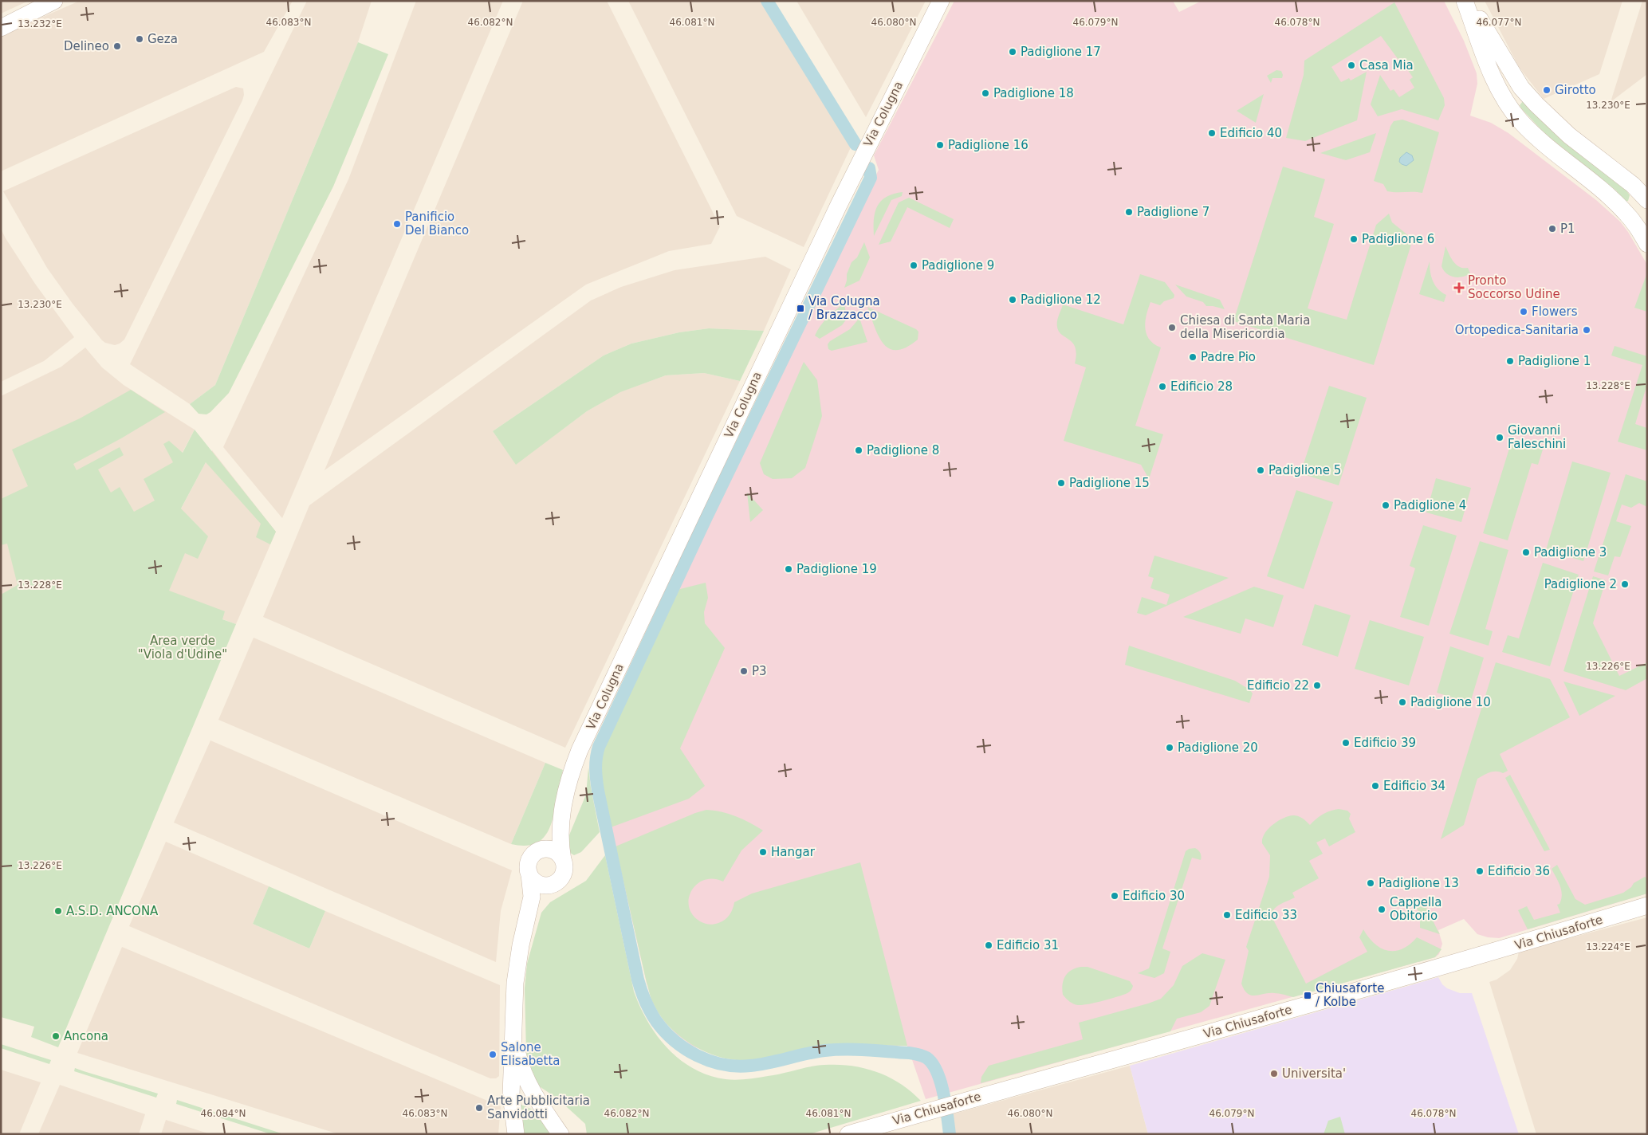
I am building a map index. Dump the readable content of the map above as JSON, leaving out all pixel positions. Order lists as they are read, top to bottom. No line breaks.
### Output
{"streets":{"street":["Via Colugna","Via Chiusaforte"]},"parks":["Area verde \"Viola d'Udine\""],"places":{"other":["Geza","Delineo","Padiglione 17","Casa Mia","Girotto","Padiglione 18","Edificio 40","Padiglione 16","Padiglione 7","Panificio Del Bianco","P1","Padiglione 6","Padiglione 9","Padiglione 12","Flowers","Chiesa di Santa Maria della Misericordia","Ortopedica-Sanitaria","Padre Pio","Padiglione 1","Edificio 28","Giovanni Faleschini","Padiglione 8","Padiglione 5","Padiglione 15","Padiglione 4","Padiglione 3","Padiglione 19","Padiglione 2","P3","Edificio 22","Padiglione 10","Edificio 39","Padiglione 20","Edificio 34","Hangar","Edificio 36","Padiglione 13","Edificio 30","Cappella Obitorio","A.S.D. ANCONA","Edificio 33","Edificio 31","Ancona","Salone Elisabetta","Universita'","Arte Pubblicitaria Sanvidotti"],"health":["Pronto Soccorso Udine"],"transit":["Via Colugna / Brazzacco","Chiusaforte / Kolbe"]},"coordinates":["46.083°N","46.082°N","46.081°N","46.080°N","46.079°N","46.078°N","46.077°N","13.232°E","13.230°E","13.228°E","13.226°E","13.224°E","46.084°N"]}
